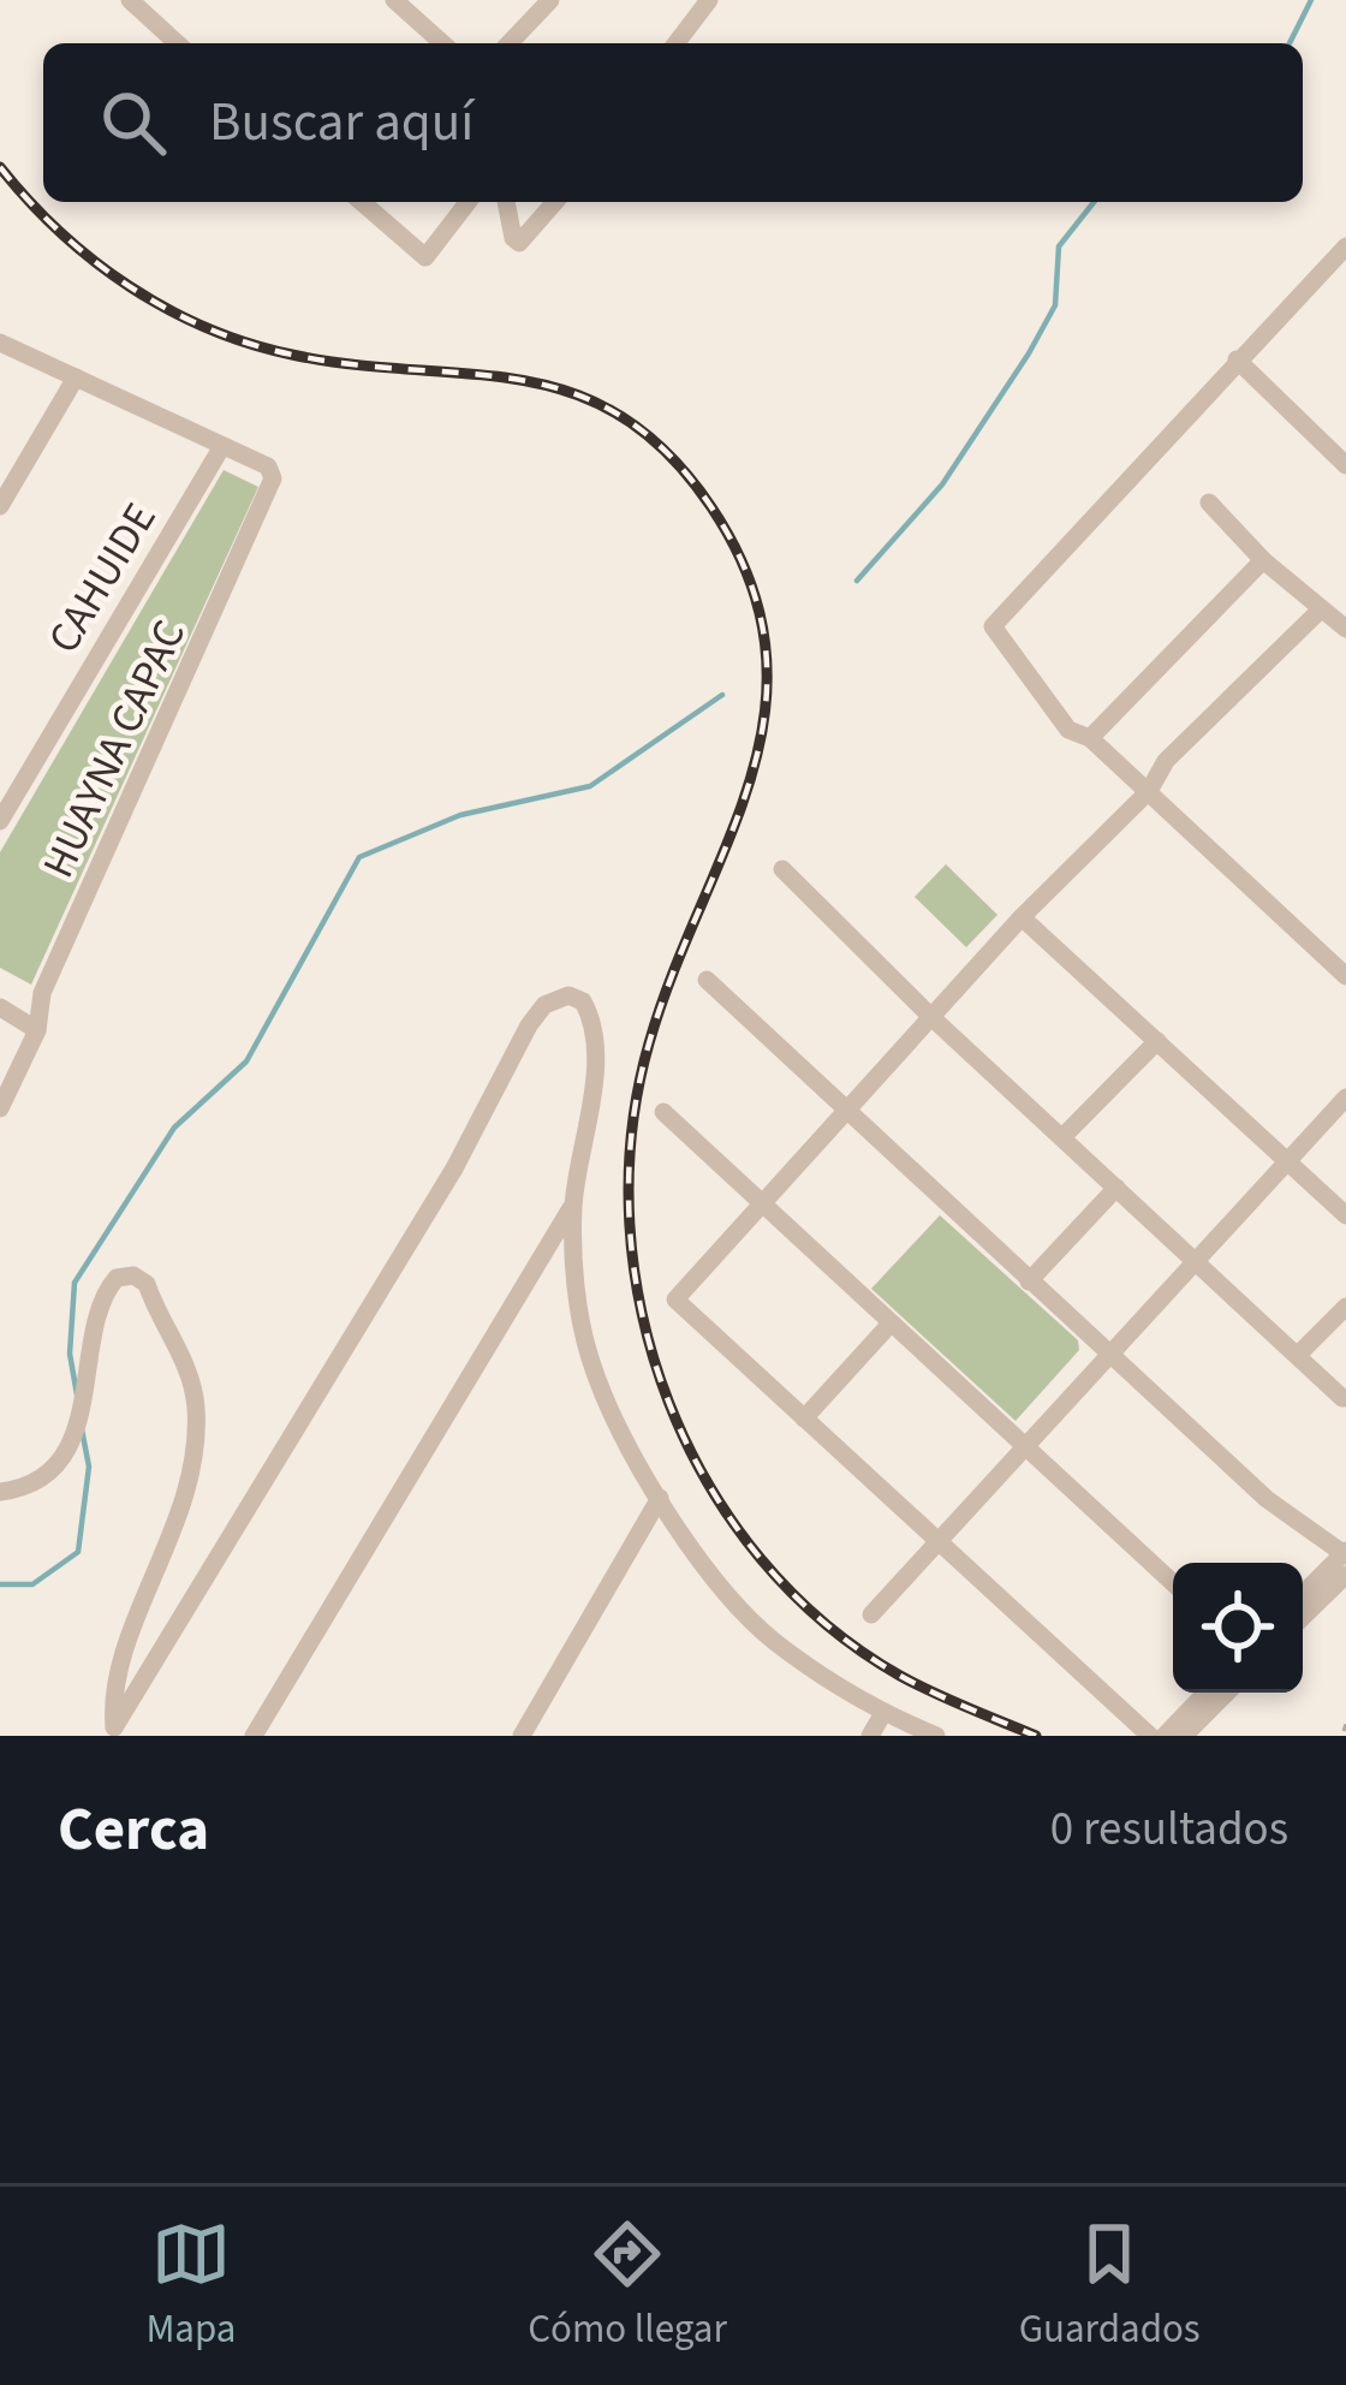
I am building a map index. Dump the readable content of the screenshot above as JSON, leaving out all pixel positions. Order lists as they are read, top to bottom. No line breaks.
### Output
{"streets":{"street":["CAHUIDE","HUAYNA CAPAC"]},"crossings":[["CAHUIDE","HUAYNA CAPAC"]],"page":{"search":"Buscar aquí","heading":["Cerca","0 resultados"],"nav":["Mapa","Cómo llegar","Guardados"]}}
